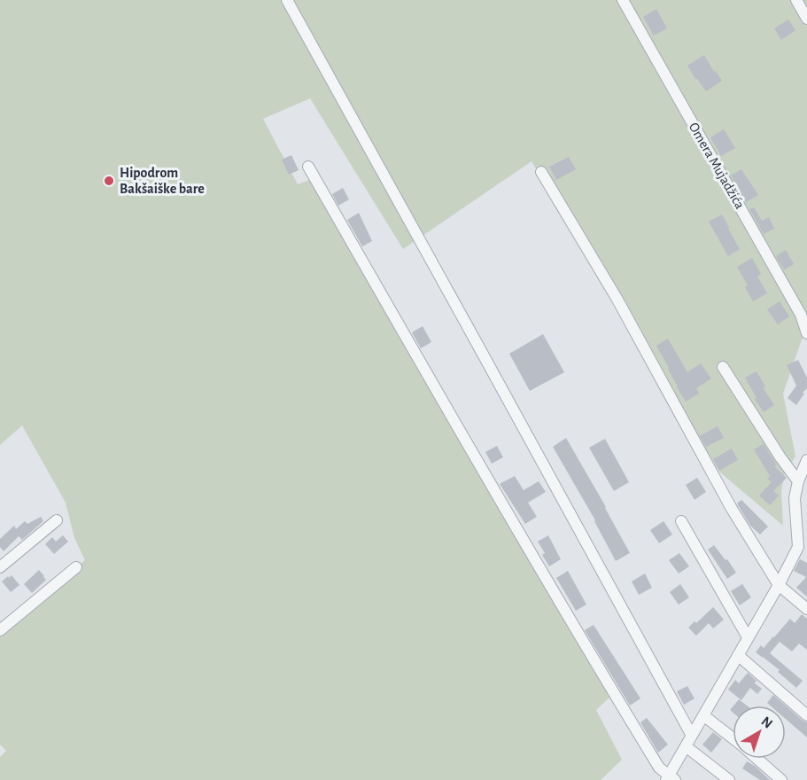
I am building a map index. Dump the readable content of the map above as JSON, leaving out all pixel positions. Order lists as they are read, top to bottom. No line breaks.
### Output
{"streets":{"street":["Omera Mujadžića"]},"places":["Hipodrom Bakšaiške bare"],"north":"top right"}
